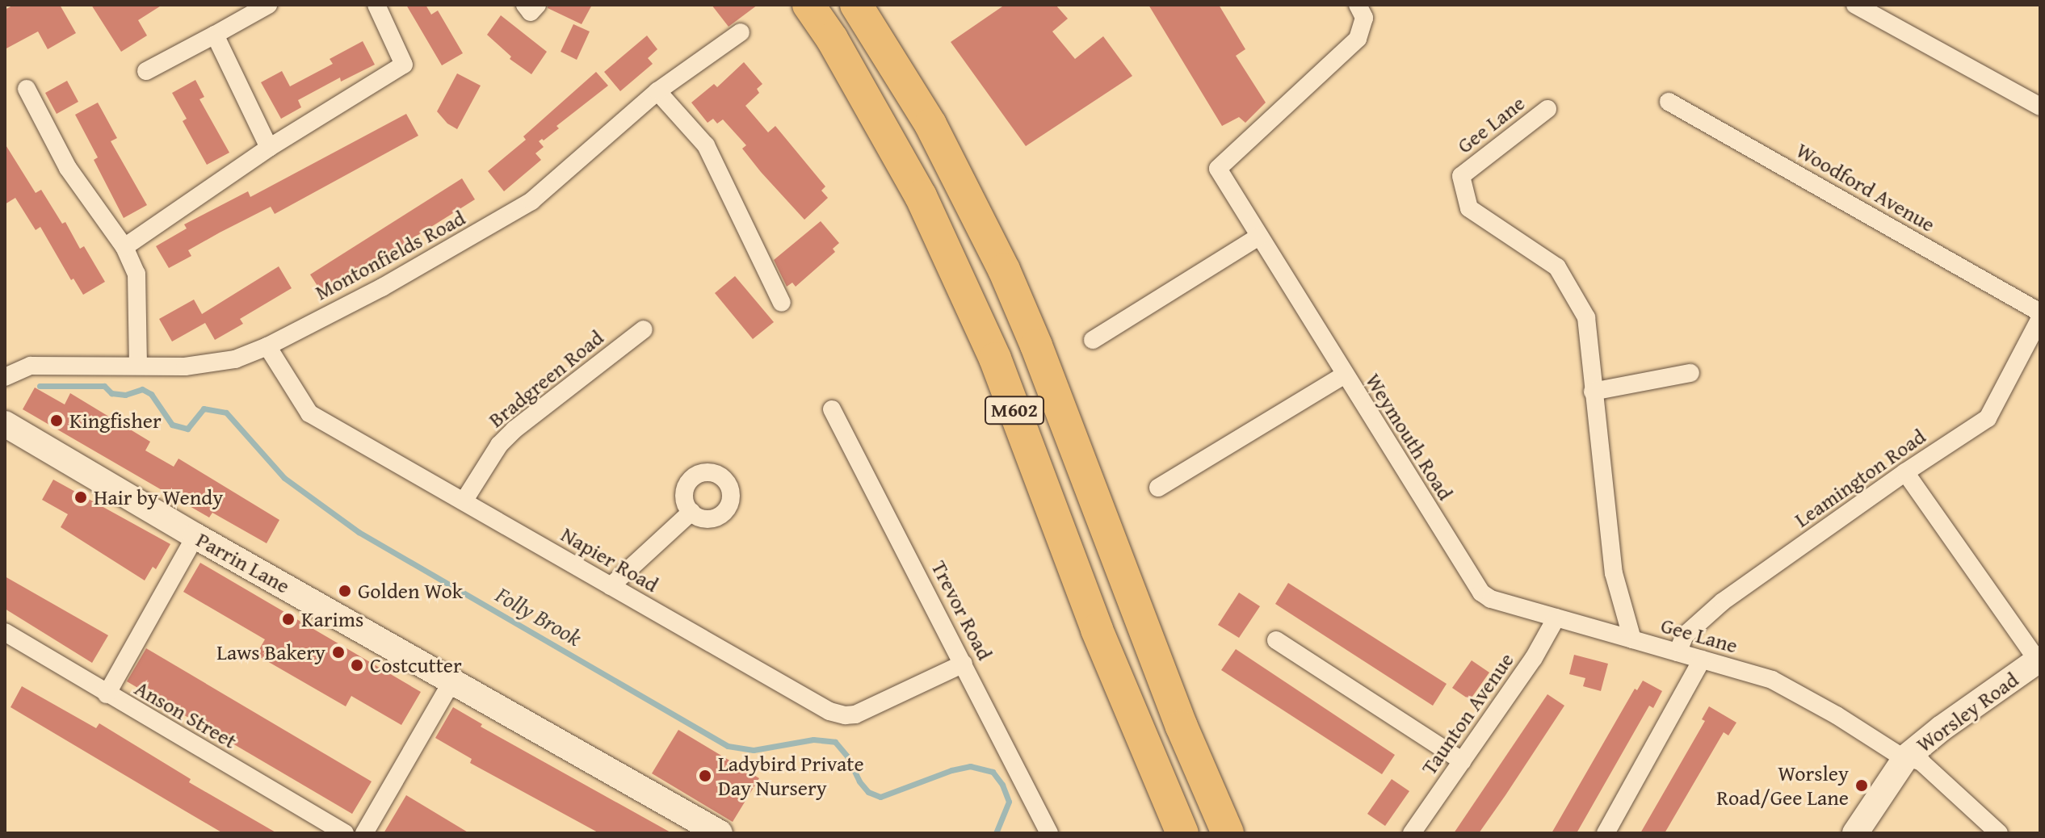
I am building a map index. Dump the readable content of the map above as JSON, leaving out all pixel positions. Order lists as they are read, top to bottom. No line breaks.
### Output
{"streets":{"highway":["M602"],"main road":["Parrin Lane","Worsley Road"],"street":["Gee Lane","Woodford Avenue","Montonfields Road","Bradgreen Road","Weymouth Road","Leamington Road","Napier Road","Trevor Road","Taunton Avenue","Anson Street"]},"crossings":[["Gee Lane","Weymouth Road"],["Gee Lane","Leamington Road"],["Gee Lane","Worsley Road"],["Montonfields Road","Napier Road"],["Bradgreen Road","Napier Road"],["Weymouth Road","Taunton Avenue"],["Napier Road","Trevor Road"]],"water":["Folly Brook"],"places":["Kingfisher","Hair by Wendy","Golden Wok","Karims","Laws Bakery","Costcutter","Ladybird Private Day Nursery","Worsley Road/Gee Lane"]}
